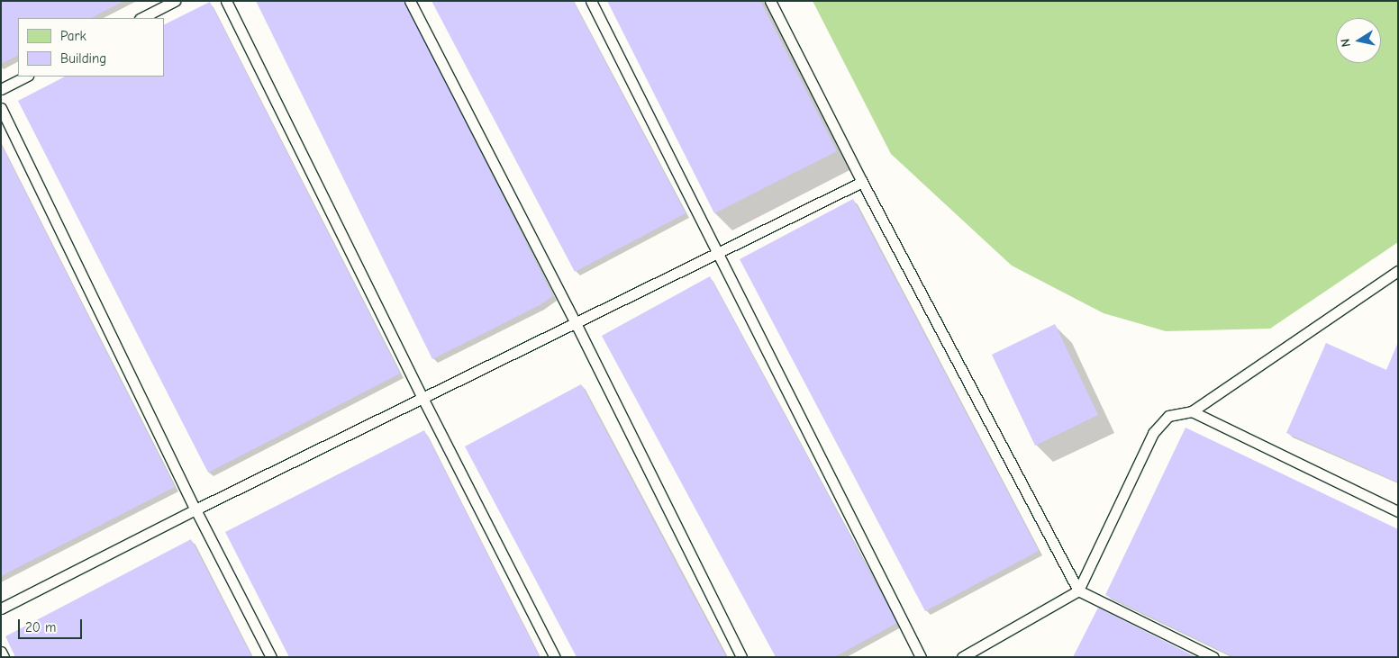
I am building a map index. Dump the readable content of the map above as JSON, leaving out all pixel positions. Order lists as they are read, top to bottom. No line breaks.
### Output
{"legend":["Park","Building"],"scale_bar":"20 m","north":"left"}
